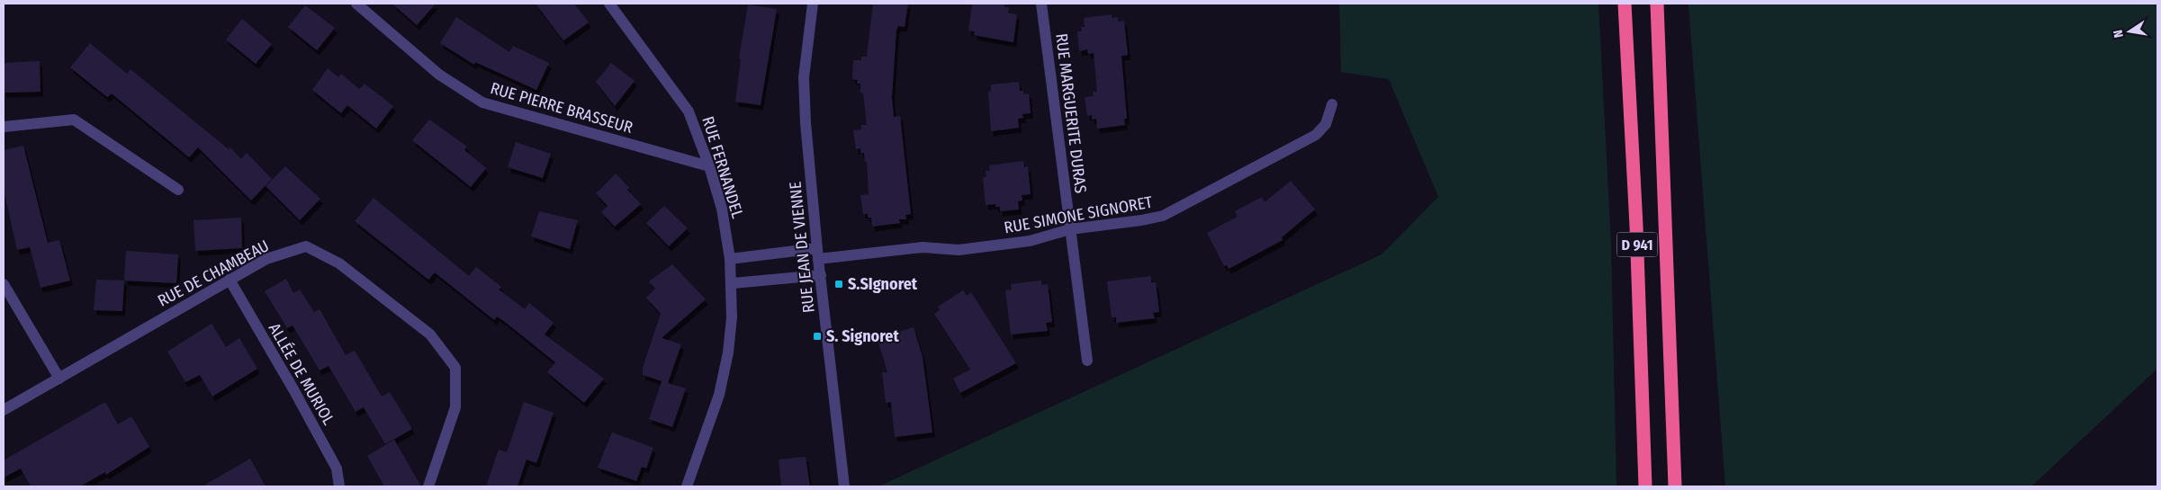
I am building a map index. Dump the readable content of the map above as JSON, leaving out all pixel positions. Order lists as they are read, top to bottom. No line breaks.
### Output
{"streets":{"highway":["D 941"],"street":["RUE PIERRE BRASSEUR","RUE MARGUERITE DURAS","RUE FERNANDEL","RUE SIMONE SIGNORET","RUE JEAN DE VIENNE","RUE DE CHAMBEAU","ALLÉE DE MURIOL"]},"crossings":[["RUE PIERRE BRASSEUR","RUE FERNANDEL"],["RUE MARGUERITE DURAS","RUE SIMONE SIGNORET"],["RUE SIMONE SIGNORET","RUE JEAN DE VIENNE"],["RUE DE CHAMBEAU","ALLÉE DE MURIOL"]],"places":{"transit":["S.SIgnoret","S. Signoret"]},"north":"left"}
